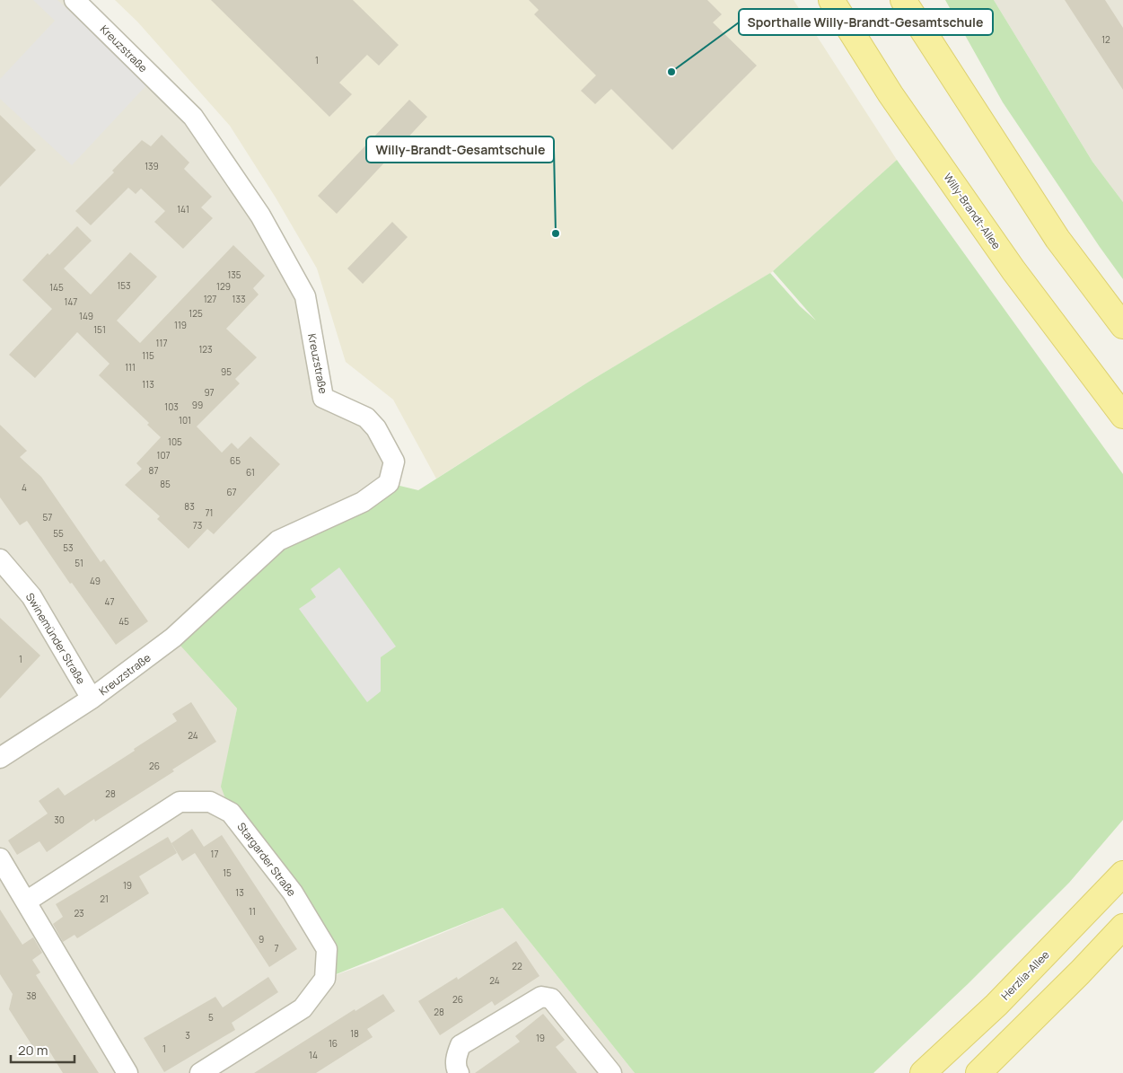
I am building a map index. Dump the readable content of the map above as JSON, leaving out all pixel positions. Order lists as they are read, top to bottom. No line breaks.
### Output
{"streets":{"main road":["Willy-Brandt-Allee","Herzlia-Allee"],"street":["Kreuzstraße","Swinemünder Straße","Stargarder Straße"]},"crossings":[["Kreuzstraße","Swinemünder Straße"]],"places":["Sporthalle Willy-Brandt-Gesamtschule","Willy-Brandt-Gesamtschule"],"house_numbers":["12","1","139","141","135","153","129","145","127","133","147","125","149","119","151","117","123","115","111","95","113","97","99","103","101","105","107","65","87","61","85","4","67","83","71","57","73","55","53","51","49","47","45","1","24","26","28","30","17","15","19","13","21","11","23","9","7","22","24","38","26","28","5","18","3","19","16","1","14"],"scale_bar":"20 m"}
